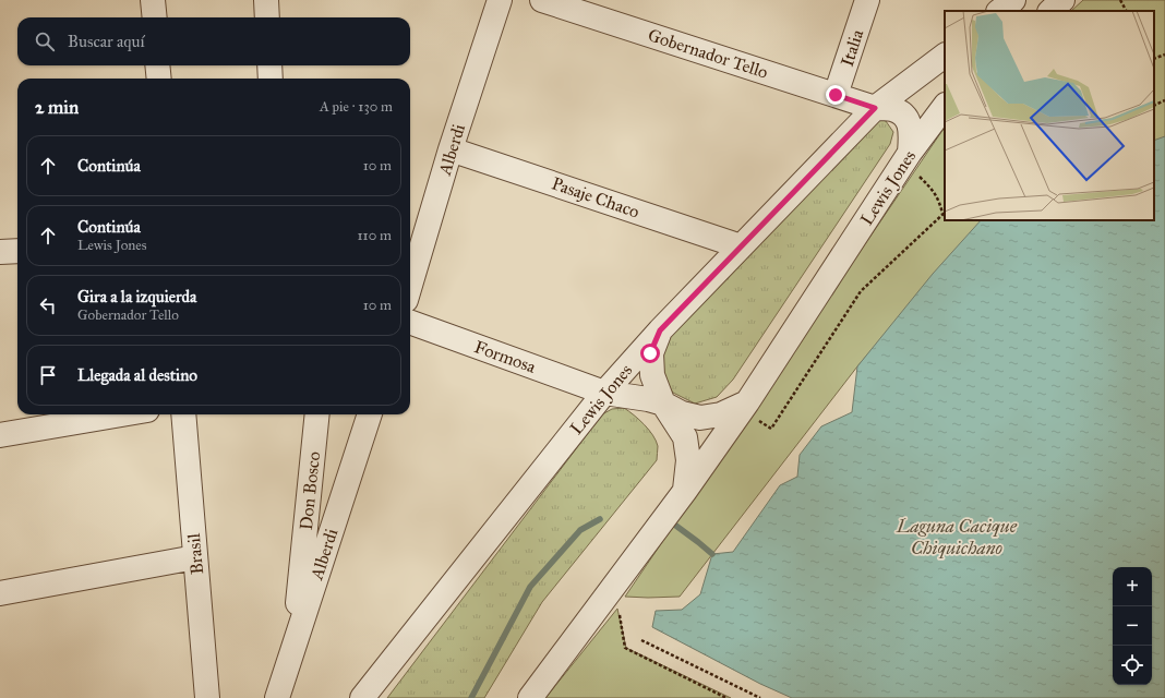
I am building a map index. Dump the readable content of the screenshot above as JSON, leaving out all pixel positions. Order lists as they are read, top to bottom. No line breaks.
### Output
{"streets":{"street":["Italia","Gobernador Tello","Alberdi","Lewis Jones","Pasaje Chaco","Formosa","Don Bosco","Brasil"]},"crossings":[["Italia","Gobernador Tello"],["Gobernador Tello","Lewis Jones"],["Alberdi","Pasaje Chaco"],["Alberdi","Don Bosco"],["Lewis Jones","Pasaje Chaco"],["Lewis Jones","Formosa"]],"water":["Laguna Cacique Chiquichano"],"page":{"search":"Buscar aquí","heading":["2 min","A pie · 130 m"],"list":[["Continúa","10 m"],["Continúa","Lewis Jones","110 m"],["Gira a la izquierda","Gobernador Tello","10 m"],"Llegada al destino"],"map_buttons":["+","−"]}}
